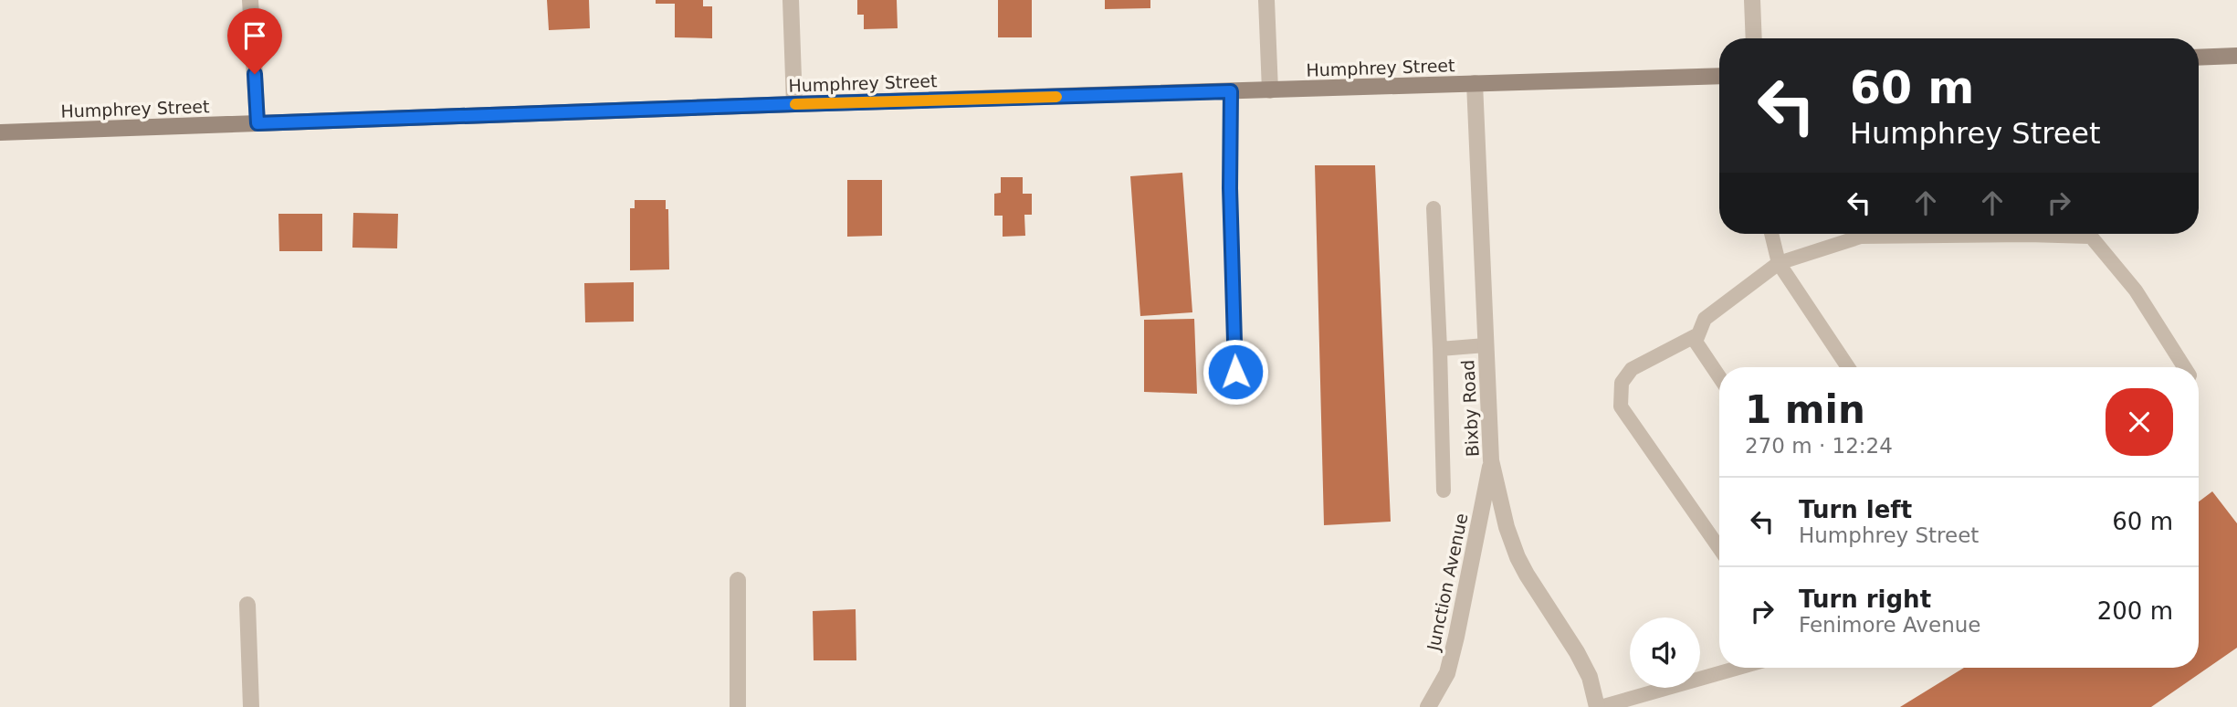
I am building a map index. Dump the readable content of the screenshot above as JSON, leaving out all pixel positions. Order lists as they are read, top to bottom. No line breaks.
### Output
{"streets":{"street":["Humphrey Street","Bixby Road","Junction Avenue"]},"crossings":[["Humphrey Street","Bixby Road"],["Bixby Road","Junction Avenue"]],"page":{"turn":["60 m","Humphrey Street"],"heading":["1 min","270 m · 12:24"],"list":[{"name":"Turn left","note":"Humphrey Street","value":"60 m"},{"name":"Turn right","note":"Fenimore Avenue","value":"200 m"}]}}
